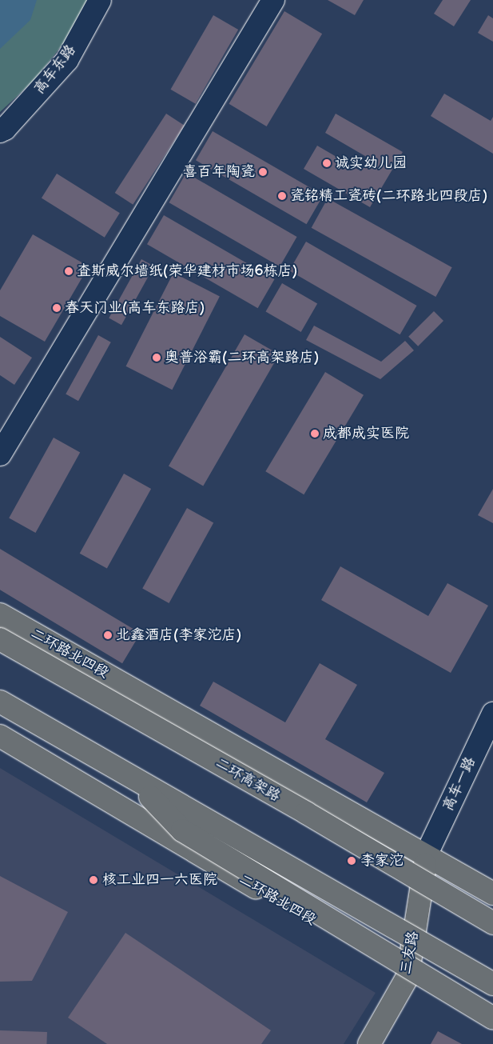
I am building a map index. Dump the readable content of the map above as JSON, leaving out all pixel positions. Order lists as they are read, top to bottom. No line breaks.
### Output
{"streets":{"main road":["二环路北四段","二环高架路","三友路"],"street":["高车东路","高车一路"]},"crossings":[["二环路北四段","高车一路"],["二环路北四段","三友路"],["高车一路","三友路"]],"places":["诚实幼儿园","喜百年陶瓷","瓷铭精工瓷砖(二环路北四段店)","查斯威尔墙纸(荣华建材市场6栋店)","春天门业(高车东路店)","奥普浴霸(二环高架路店)","成都成实医院","北鑫酒店(李家沱店)","李家沱","核工业四一六医院"]}
